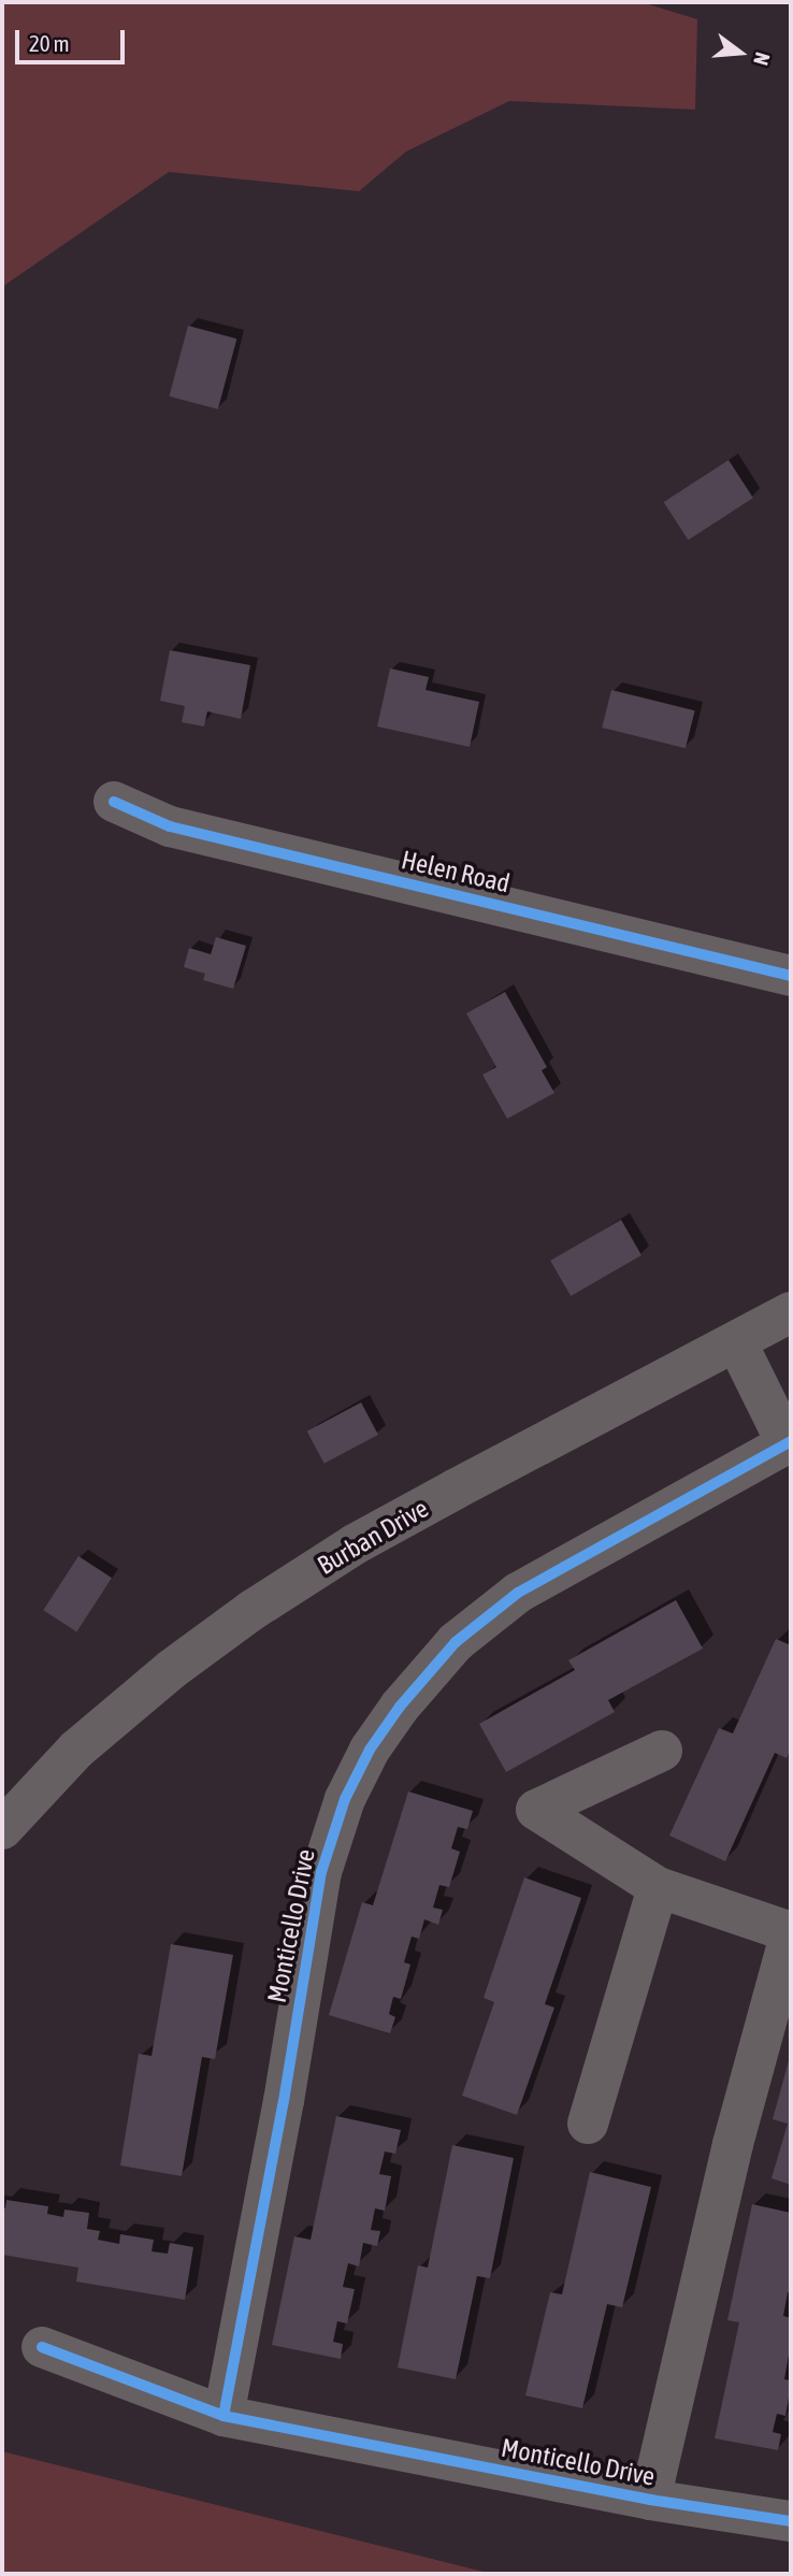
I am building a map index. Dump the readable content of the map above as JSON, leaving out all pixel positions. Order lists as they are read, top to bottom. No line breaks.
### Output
{"streets":{"street":["Helen Road","Burban Drive","Monticello Drive"]},"crossings":[["Burban Drive","Monticello Drive"]],"scale_bar":"20 m","north":"right"}
